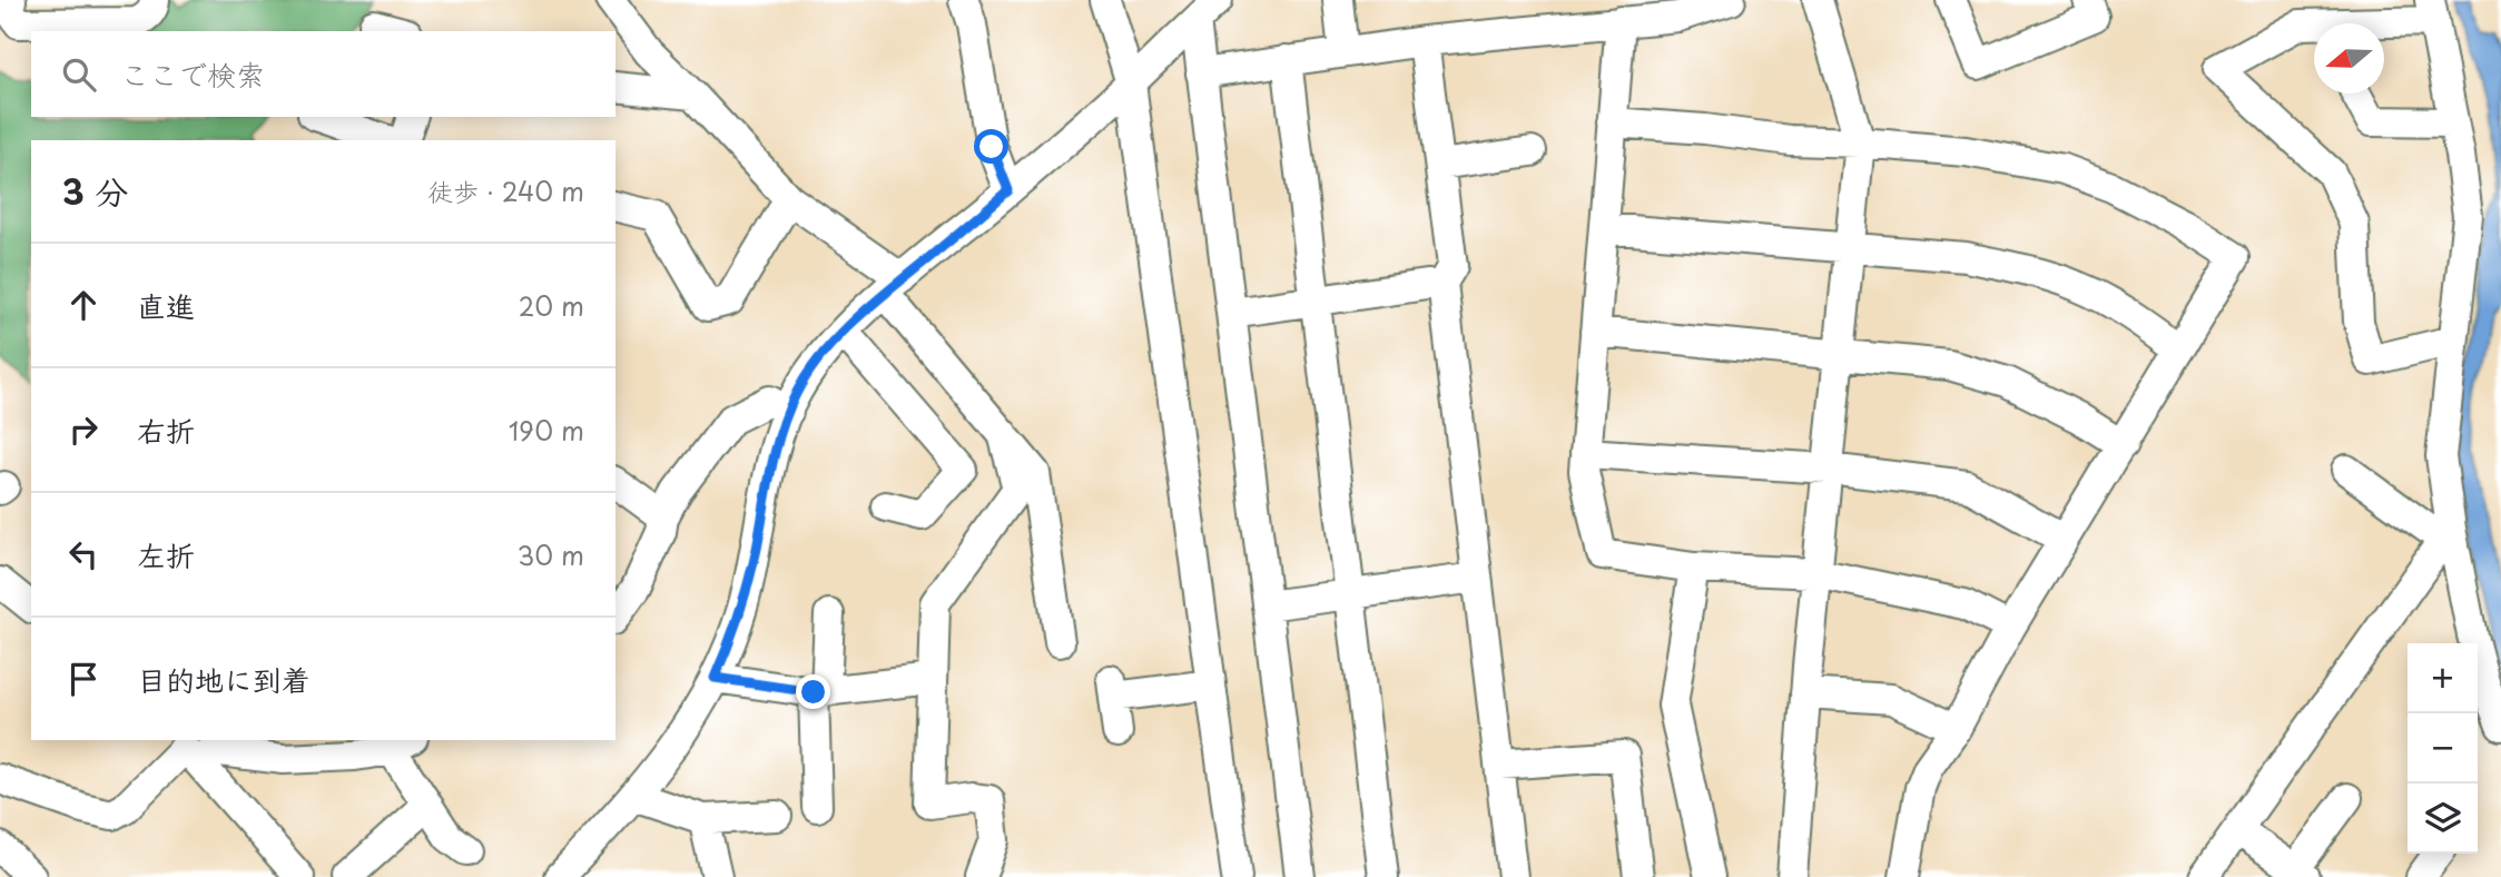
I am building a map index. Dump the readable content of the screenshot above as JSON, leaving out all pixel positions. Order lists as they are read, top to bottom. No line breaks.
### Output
{"north":"left","page":{"search":"ここで検索","heading":["3 分","徒歩 · 240 m"],"list":[["直進","20 m"],["右折","190 m"],["左折","30 m"],"目的地に到着"],"map_buttons":["+","−"]}}
